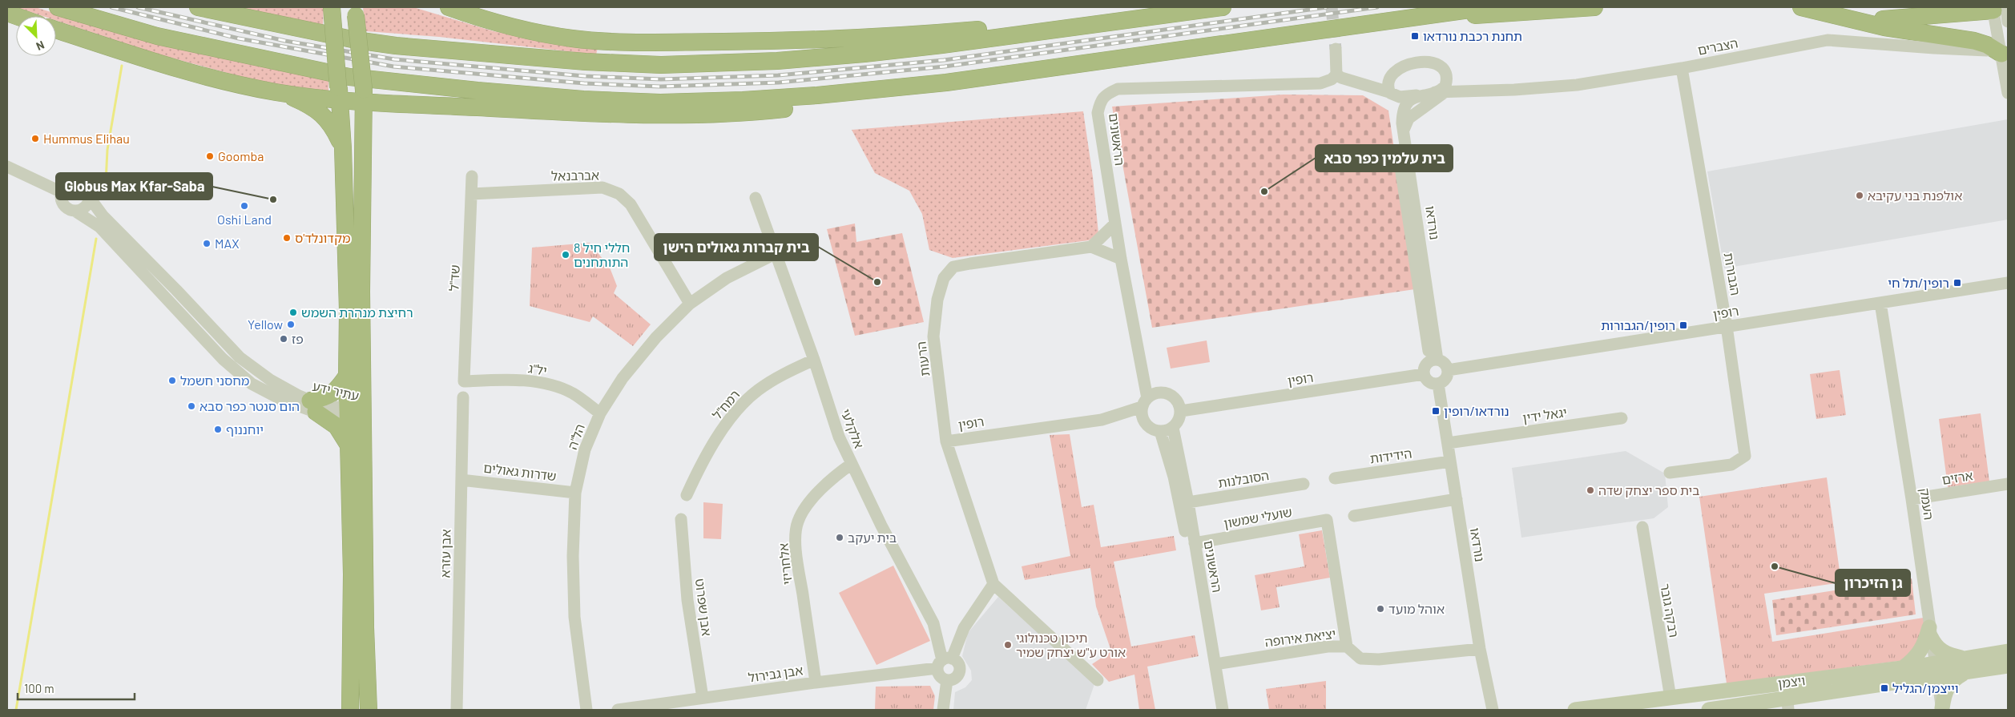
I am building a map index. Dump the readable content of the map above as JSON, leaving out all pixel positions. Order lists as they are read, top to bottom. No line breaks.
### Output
{"streets":{"main road":["ויצמן"],"street":["הצברים","הראשונים","אברבנאל","נורדאו","הגבורות","שד\"ל","רופין","הרעות","יל\"ג","עתיר ידע","רמח\"ל","יגאל ידין","אלקלעי","הל\"ה","הידידות","שדרות גאולים","ארזים","הסובלנות","העמק","שועלי שמשון","אבן עזרא","אלחריזי","אבן שפרוט","רבקה גובר","יציאת אירופה","אבן גבירול"]},"crossings":[["הצברים","הראשונים"],["הצברים","נורדאו"],["הצברים","הגבורות"],["הראשונים","רופין"],["הראשונים","הרעות"],["הראשונים","הסובלנות"],["הראשונים","שועלי שמשון"],["הראשונים","יציאת אירופה"],["אברבנאל","שד\"ל"],["אברבנאל","הל\"ה"],["נורדאו","רופין"],["נורדאו","יגאל ידין"],["נורדאו","הידידות"],["נורדאו","יציאת אירופה"],["הגבורות","רופין"],["שד\"ל","יל\"ג"],["רופין","הרעות"],["רופין","העמק"],["יל\"ג","הל\"ה"],["רמח\"ל","אלקלעי"],["אלקלעי","הל\"ה"],["אלקלעי","אלחריזי"],["אלקלעי","אבן גבירול"],["הל\"ה","שדרות גאולים"],["שדרות גאולים","אבן עזרא"],["ארזים","העמק"],["העמק","ויצמן"],["שועלי שמשון","יציאת אירופה"],["אלחריזי","אבן גבירול"],["אבן שפרוט","אבן גבירול"],["רבקה גובר","ויצמן"]],"places":{"transit":["תחנת רכבת נורדאו","רופין/תל חי","רופין/הגבורות","נורדאו/רופין","וייצמן/הגליל"],"other":["Hummus Elihau","Goomba","בית עלמין כפר סבא","אולפנת בני עקיבא","Globus Max Kfar-Saba","Oshi Land","מקדונלד'ס","MAX","8 חללי חיל התותחנים","בית קברות גאולים הישן","רחיצת מנהרת השמש","Yellow","פז","מחסני חשמל","הום סנטר כפר סבא","יוחננוף","בית ספר יצחק שדה","בית יעקב","גן הזיכרון","אוהל מועד","תיכון טכנולוגי אורט ע\"ש יצחק שמיר"]},"scale_bar":"100 m","north":"bottom right"}
